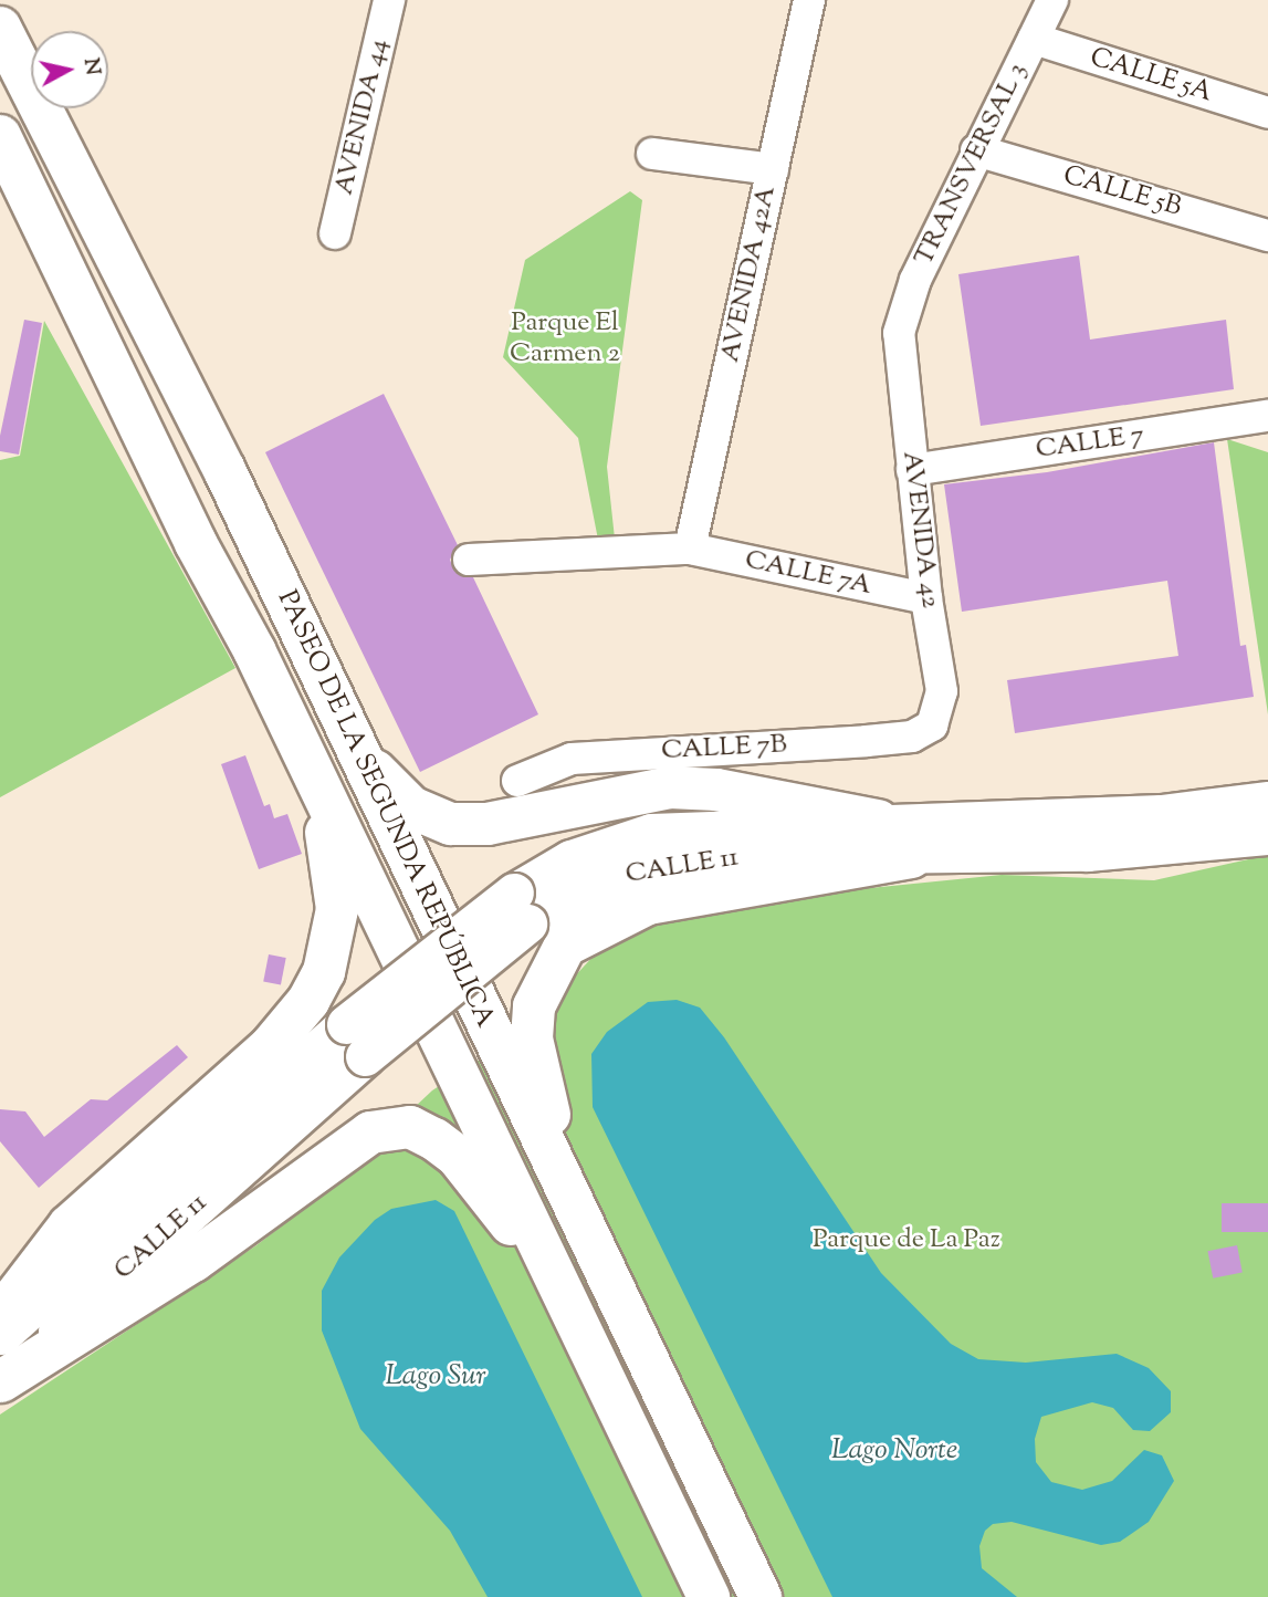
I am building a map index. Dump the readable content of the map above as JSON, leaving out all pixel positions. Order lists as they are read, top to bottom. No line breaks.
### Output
{"streets":{"highway":["PASEO DE LA SEGUNDA REPÚBLICA"],"main road":["CALLE 11"],"street":["CALLE 5A","AVENIDA 44","TRANSVERSAL 3","CALLE 5B","AVENIDA 42A","CALLE 7","AVENIDA 42","CALLE 7A","CALLE 7B"]},"crossings":[["CALLE 5A","TRANSVERSAL 3"],["TRANSVERSAL 3","CALLE 5B"],["TRANSVERSAL 3","AVENIDA 42"],["AVENIDA 42A","CALLE 7A"],["CALLE 7","AVENIDA 42"],["AVENIDA 42","CALLE 7A"],["AVENIDA 42","CALLE 7B"]],"water":["Lago Sur","Lago Norte"],"parks":["Parque El Carmen 2","Parque de La Paz"],"north":"right"}
